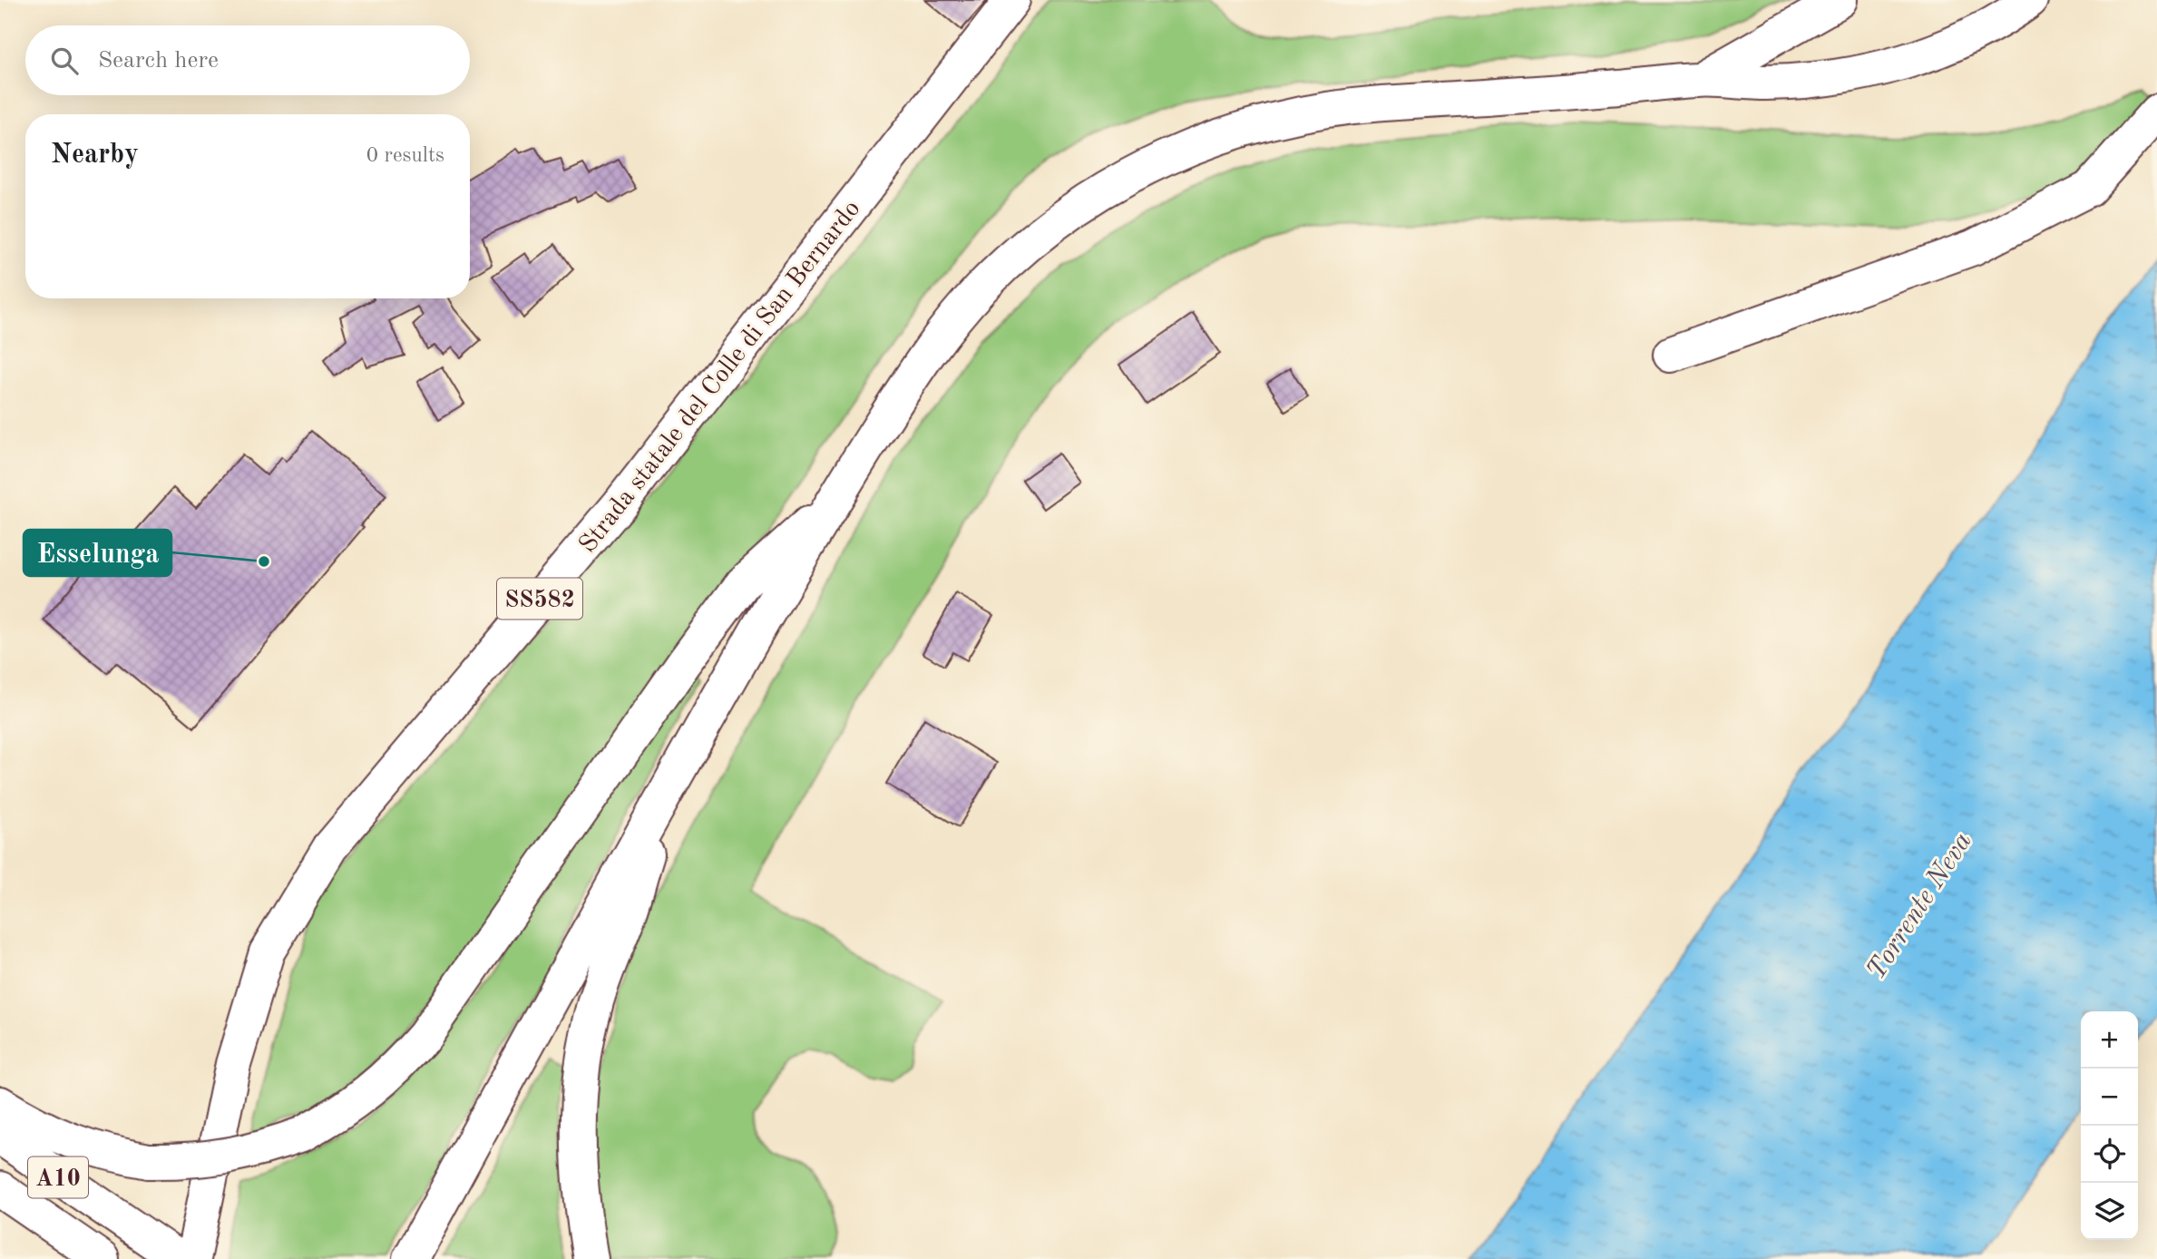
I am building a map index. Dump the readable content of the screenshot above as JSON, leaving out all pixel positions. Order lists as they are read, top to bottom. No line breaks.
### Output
{"streets":{"main road":["Strada statale del Colle di San Bernardo","SS582","A10"]},"water":["Torrente Neva"],"places":["Esselunga"],"page":{"search":"Search here","heading":["Nearby","0 results"],"map_buttons":["+","−"]}}
